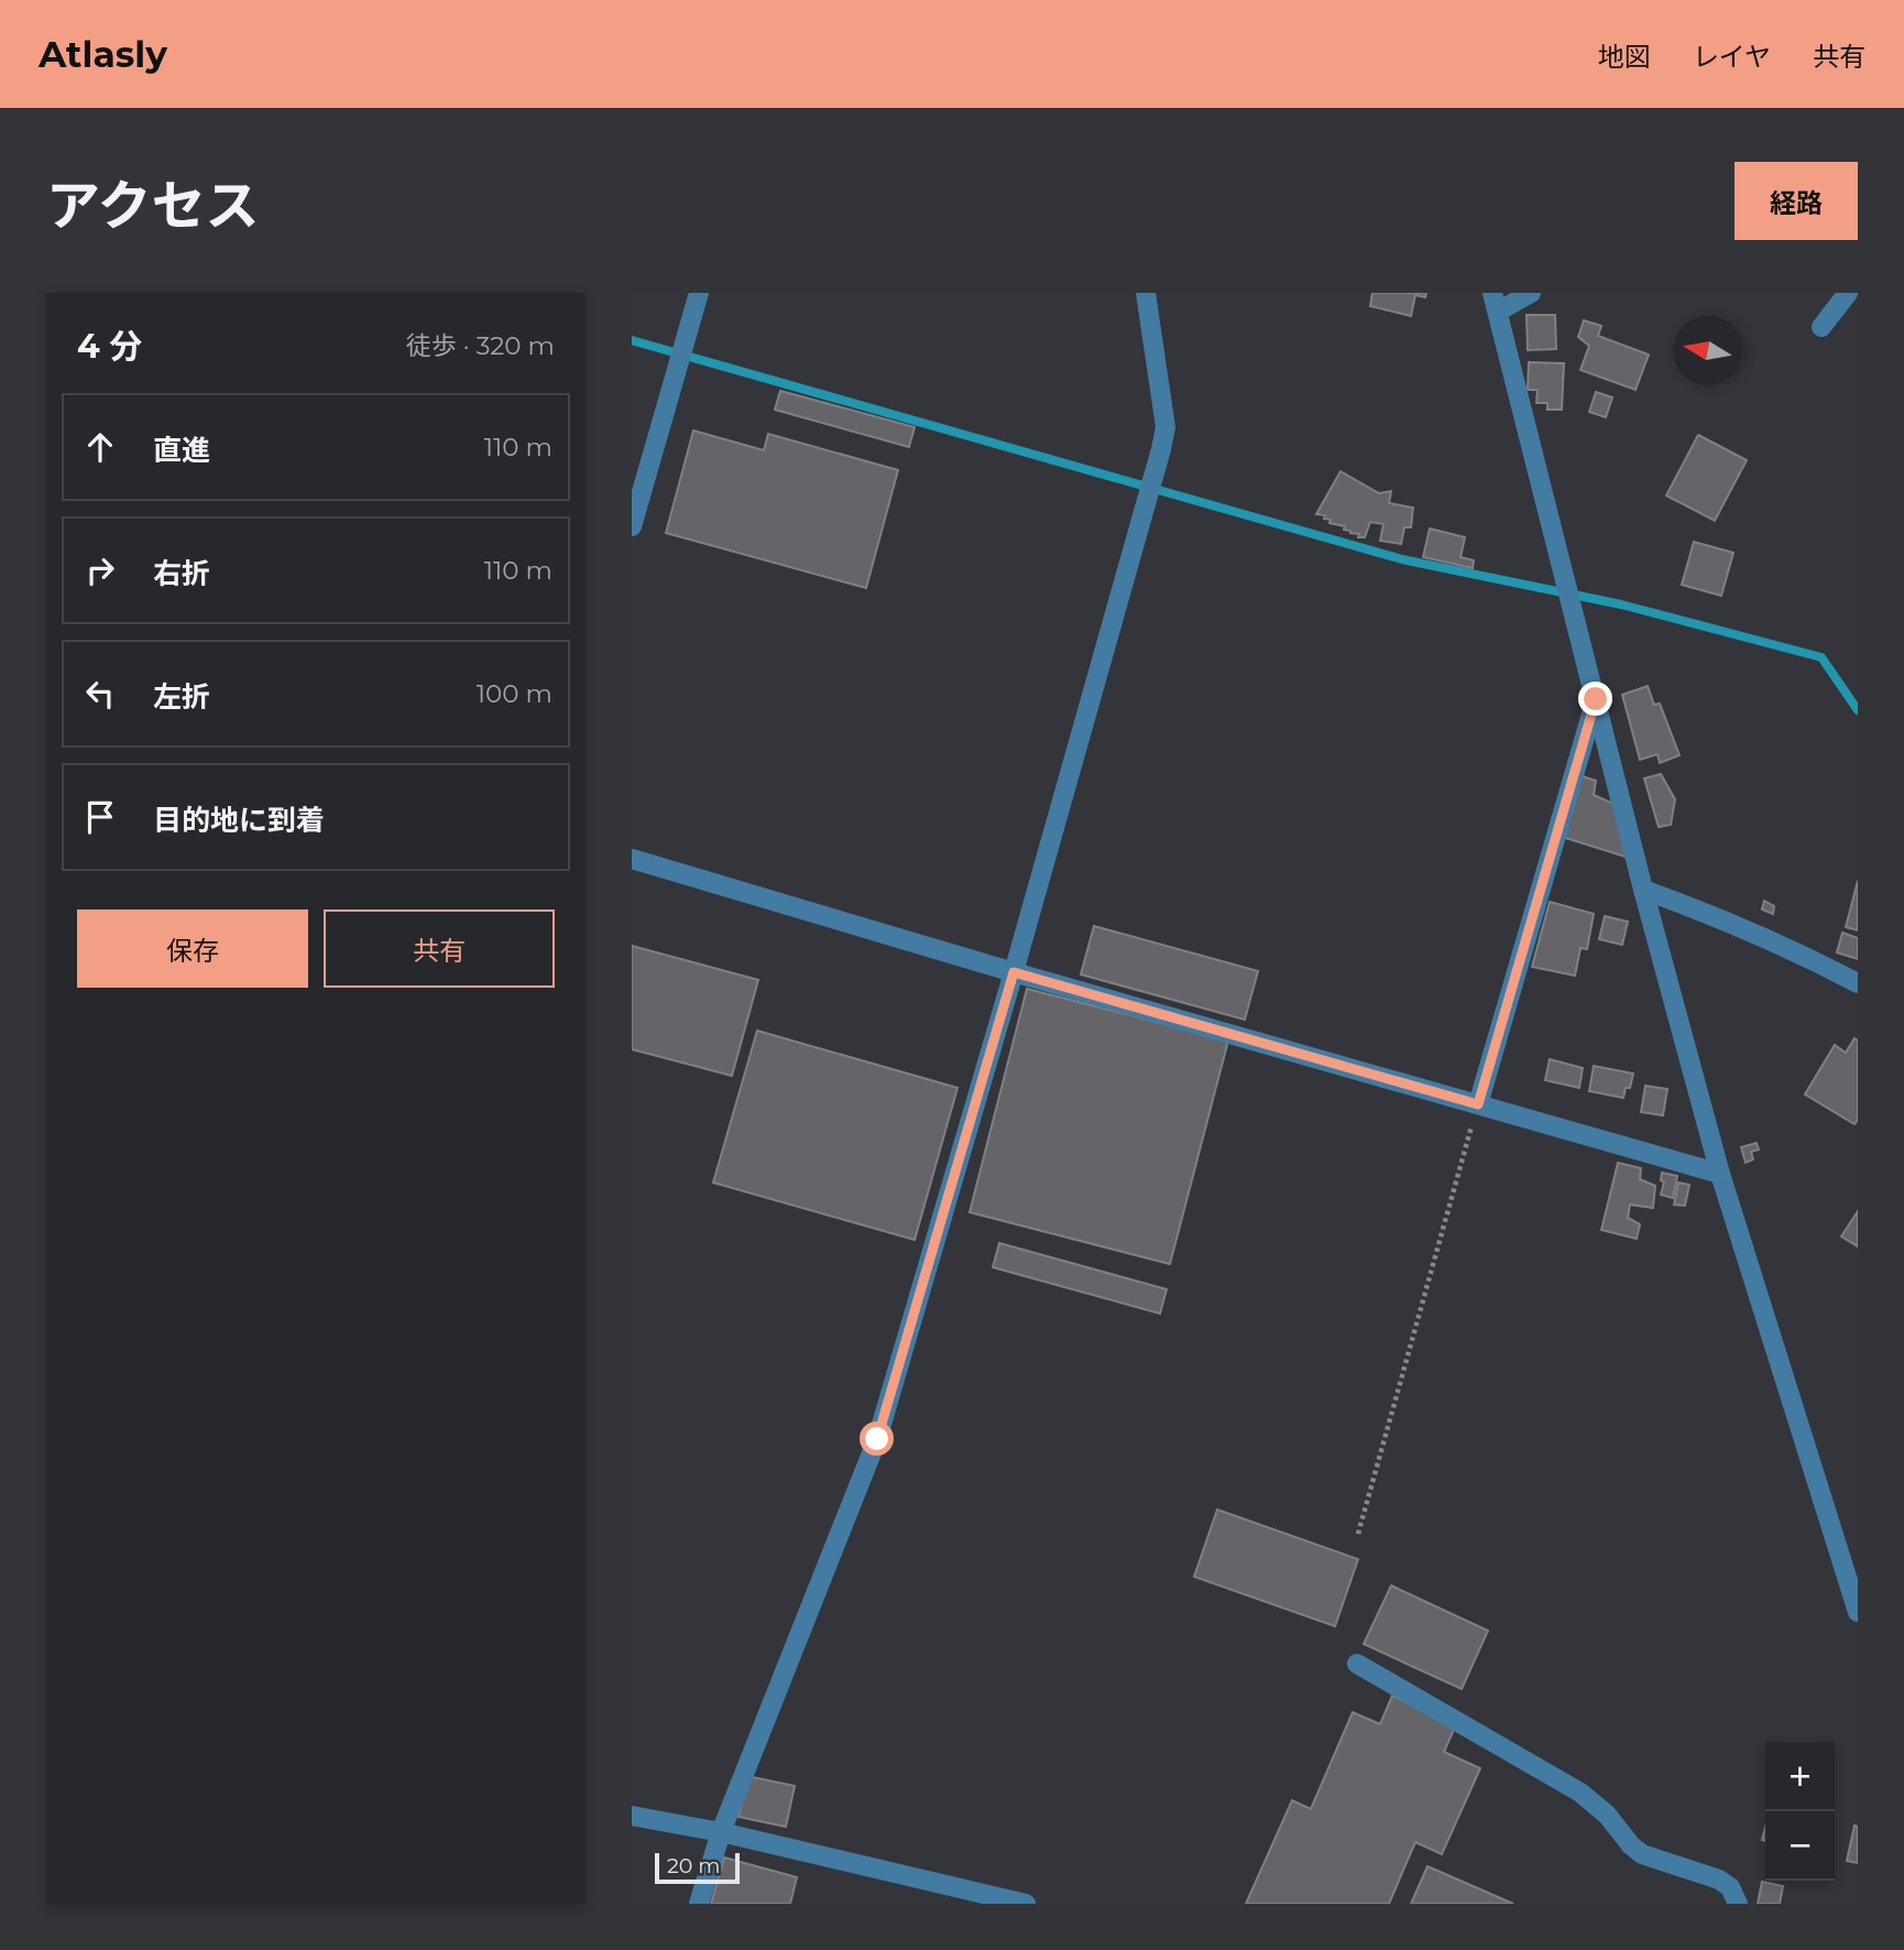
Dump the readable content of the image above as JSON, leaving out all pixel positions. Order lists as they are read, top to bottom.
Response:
{
  "scale_bar": "20 m",
  "north": "left",
  "page": {
    "header": "Atlasly",
    "nav": ["地図", "レイヤ", "共有"],
    "title": "アクセス",
    "buttons": [
      "経路",
      ["保存", "共有"]
    ],
    "heading": ["4 分", "徒歩 · 320 m"],
    "list": [
      ["直進", "110 m"],
      ["右折", "110 m"],
      ["左折", "100 m"],
      "目的地に到着"
    ],
    "map_buttons": ["+", "−"],
    "scale": "20 m"
  }
}
